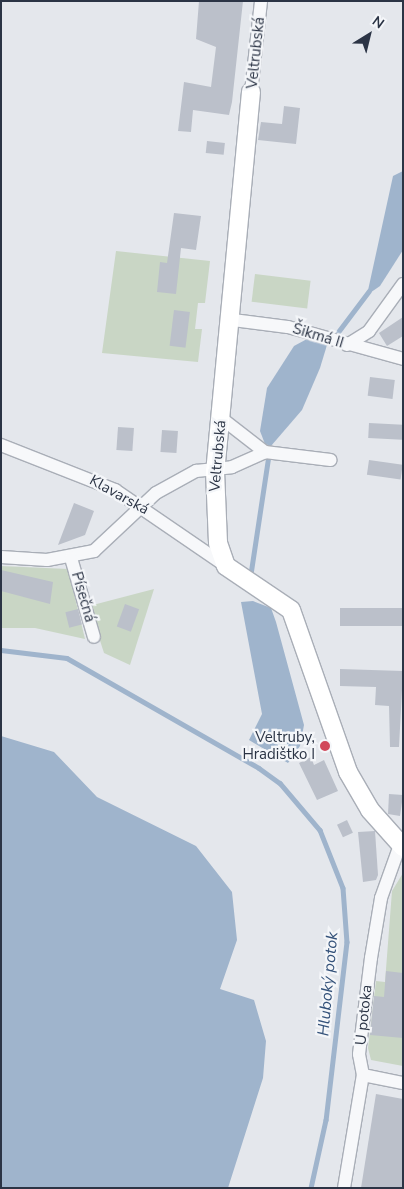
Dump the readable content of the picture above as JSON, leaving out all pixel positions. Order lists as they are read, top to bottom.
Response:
{
  "streets": {
    "street": [
      "Veltrubská",
      "Šikmá II",
      "Klavarská",
      "Písečná",
      "U potoka"
    ]
  },
  "crossings": [
    ["Veltrubská", "Šikmá II"],
    ["Veltrubská", "Klavarská"],
    ["Veltrubská", "Písečná"],
    ["Klavarská", "Písečná"]
  ],
  "water": ["Hluboký potok"],
  "places": ["Veltruby, Hradištko I"],
  "north": "top right"
}
